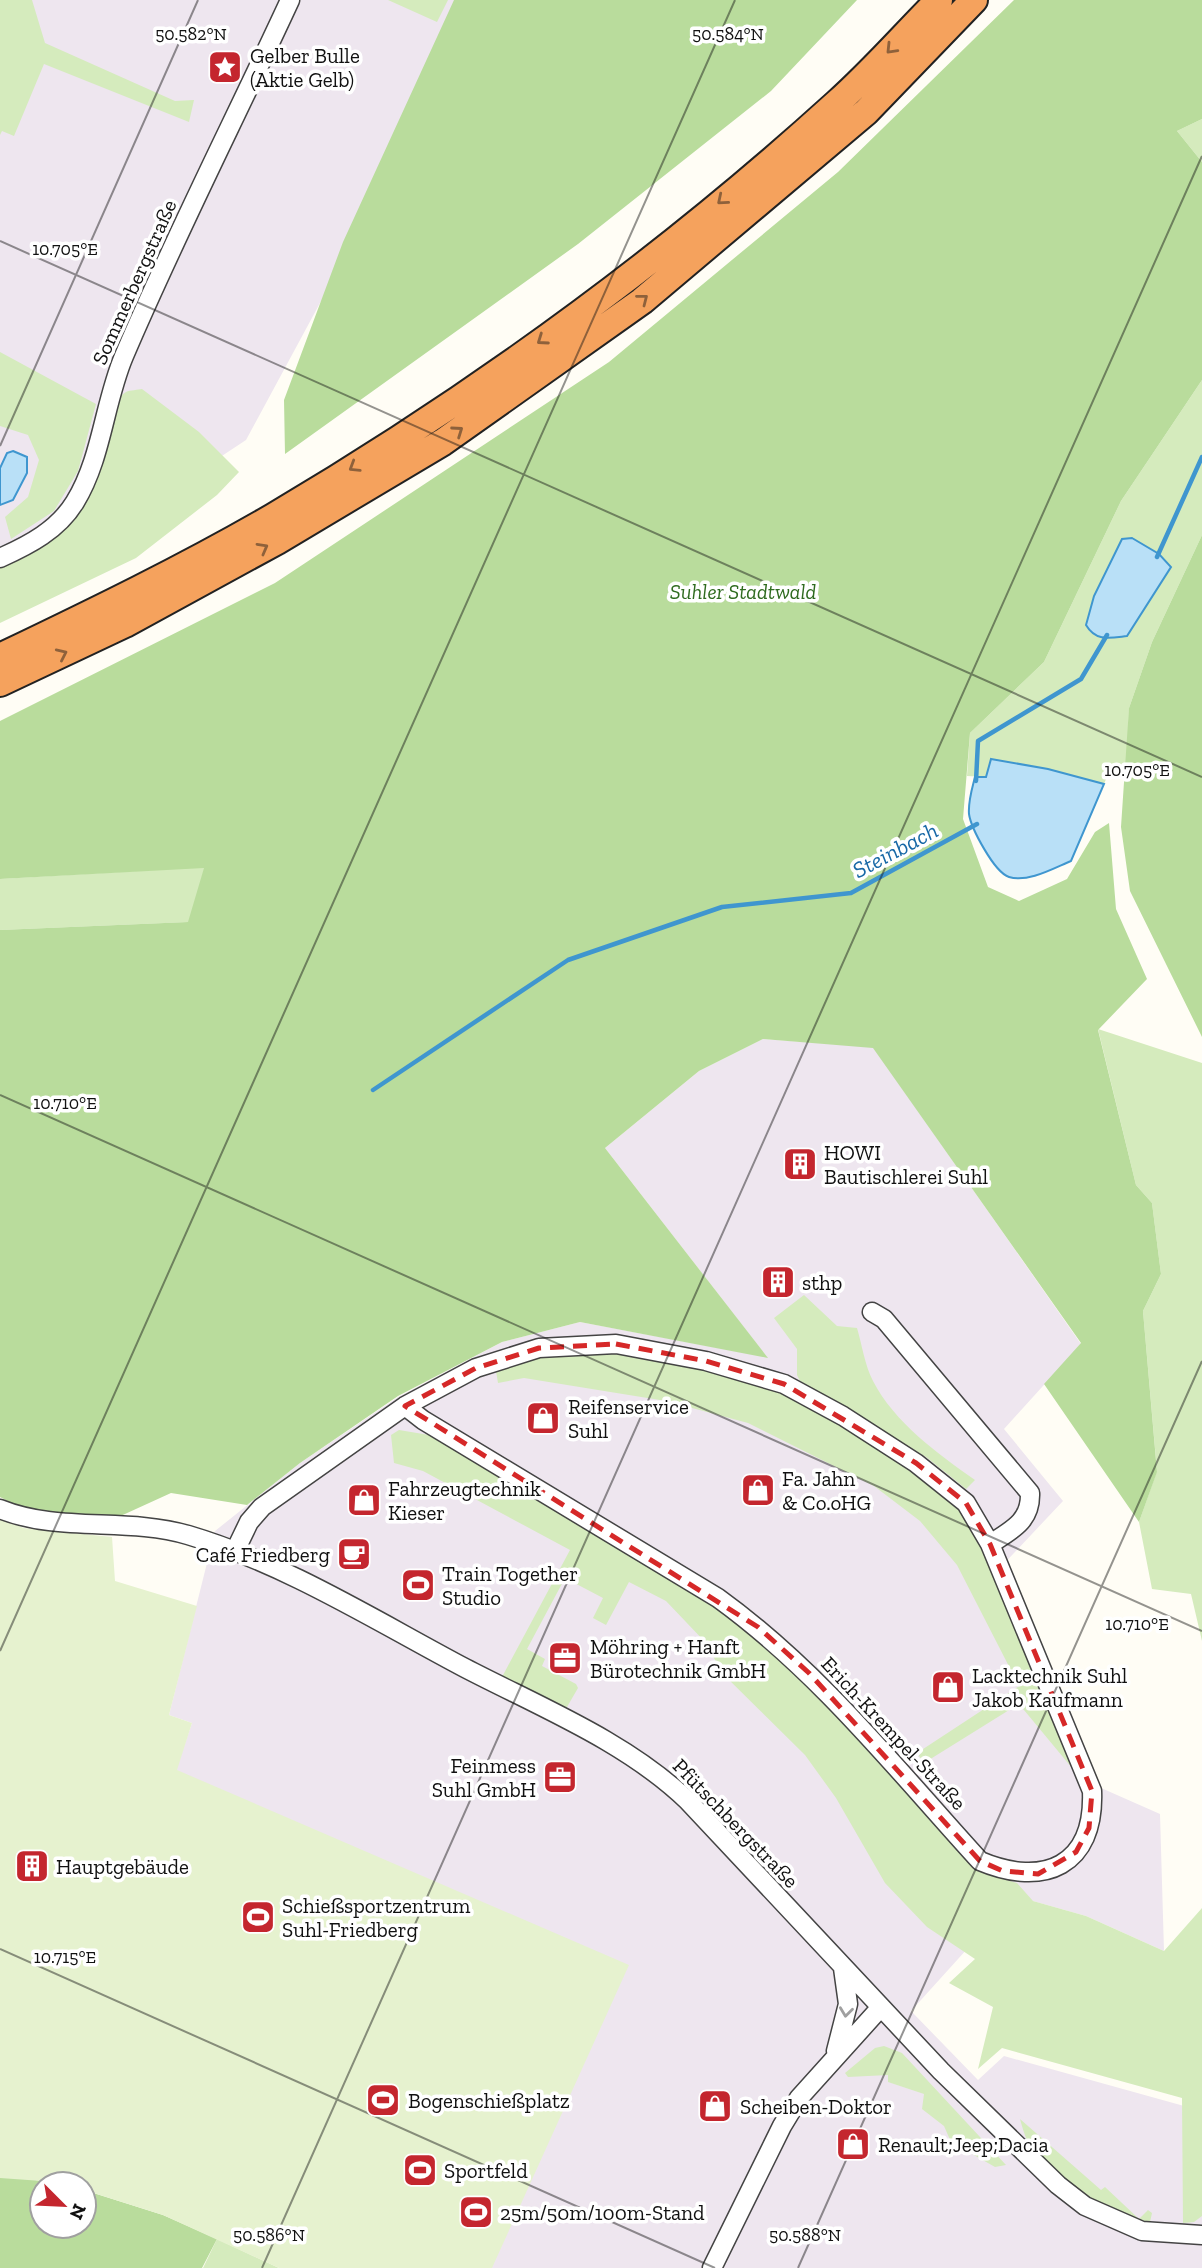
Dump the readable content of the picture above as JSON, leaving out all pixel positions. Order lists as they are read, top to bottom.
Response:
{
  "streets": {
    "street": ["Sommerbergstraße", "Erich-Krempel-Straße", "Pfütschbergstraße"]
  },
  "crossings": [
    ["Erich-Krempel-Straße", "Pfütschbergstraße"]
  ],
  "water": ["Steinbach"],
  "parks": ["Suhler Stadtwald"],
  "places": {
    "place": ["Gelber Bulle (Aktie Gelb)"],
    "building": ["HOWI Bautischlerei Suhl", "sthp", "Hauptgebäude"],
    "shop": [
      "Reifenservice Suhl",
      "Fa. Jahn & Co.oHG",
      "Fahrzeugtechnik Kieser",
      "Lacktechnik Suhl Jakob Kaufmann",
      "Scheiben-Doktor",
      "Renault;Jeep;Dacia"
    ],
    "cafe": ["Café Friedberg"],
    "sports": [
      "Train Together Studio",
      "Schießsportzentrum Suhl-Friedberg",
      "Bogenschießplatz",
      "Sportfeld",
      "25m/50m/100m-Stand"
    ],
    "office": ["Möhring + Hanft Bürotechnik GmbH", "Feinmess Suhl GmbH"]
  },
  "north": "bottom right",
  "coordinates": [
    "50.582°N",
    "50.584°N",
    "10.705°E",
    "10.710°E",
    "10.715°E",
    "50.586°N",
    "50.588°N"
  ]
}
